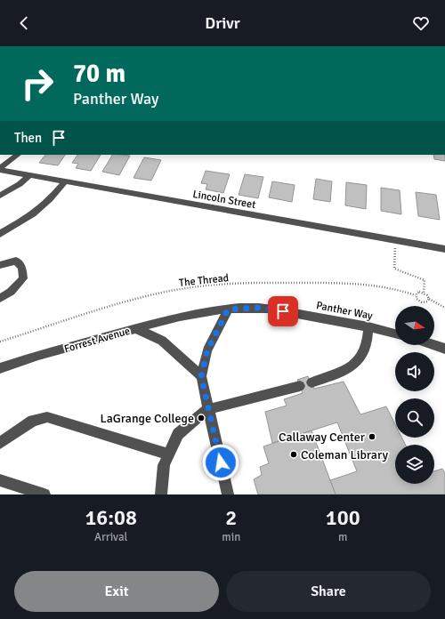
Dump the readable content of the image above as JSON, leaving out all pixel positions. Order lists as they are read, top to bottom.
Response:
{
  "streets": {
    "street": ["Lincoln Street", "Panther Way", "Forrest Avenue"],
    "path": ["The Thread"]
  },
  "crossings": [
    ["Lincoln Street", "The Thread"],
    ["Panther Way", "Forrest Avenue"]
  ],
  "places": ["LaGrange College", "Callaway Center", "Coleman Library"],
  "north": "right",
  "page": {
    "header": "Drivr",
    "turn": ["70 m", "Panther Way"],
    "then": "Then",
    "eta": [
      "16:08",
      "Arrival",
      "2",
      "min",
      "100",
      "m"
    ],
    "buttons": ["Exit", "Share"]
  }
}
